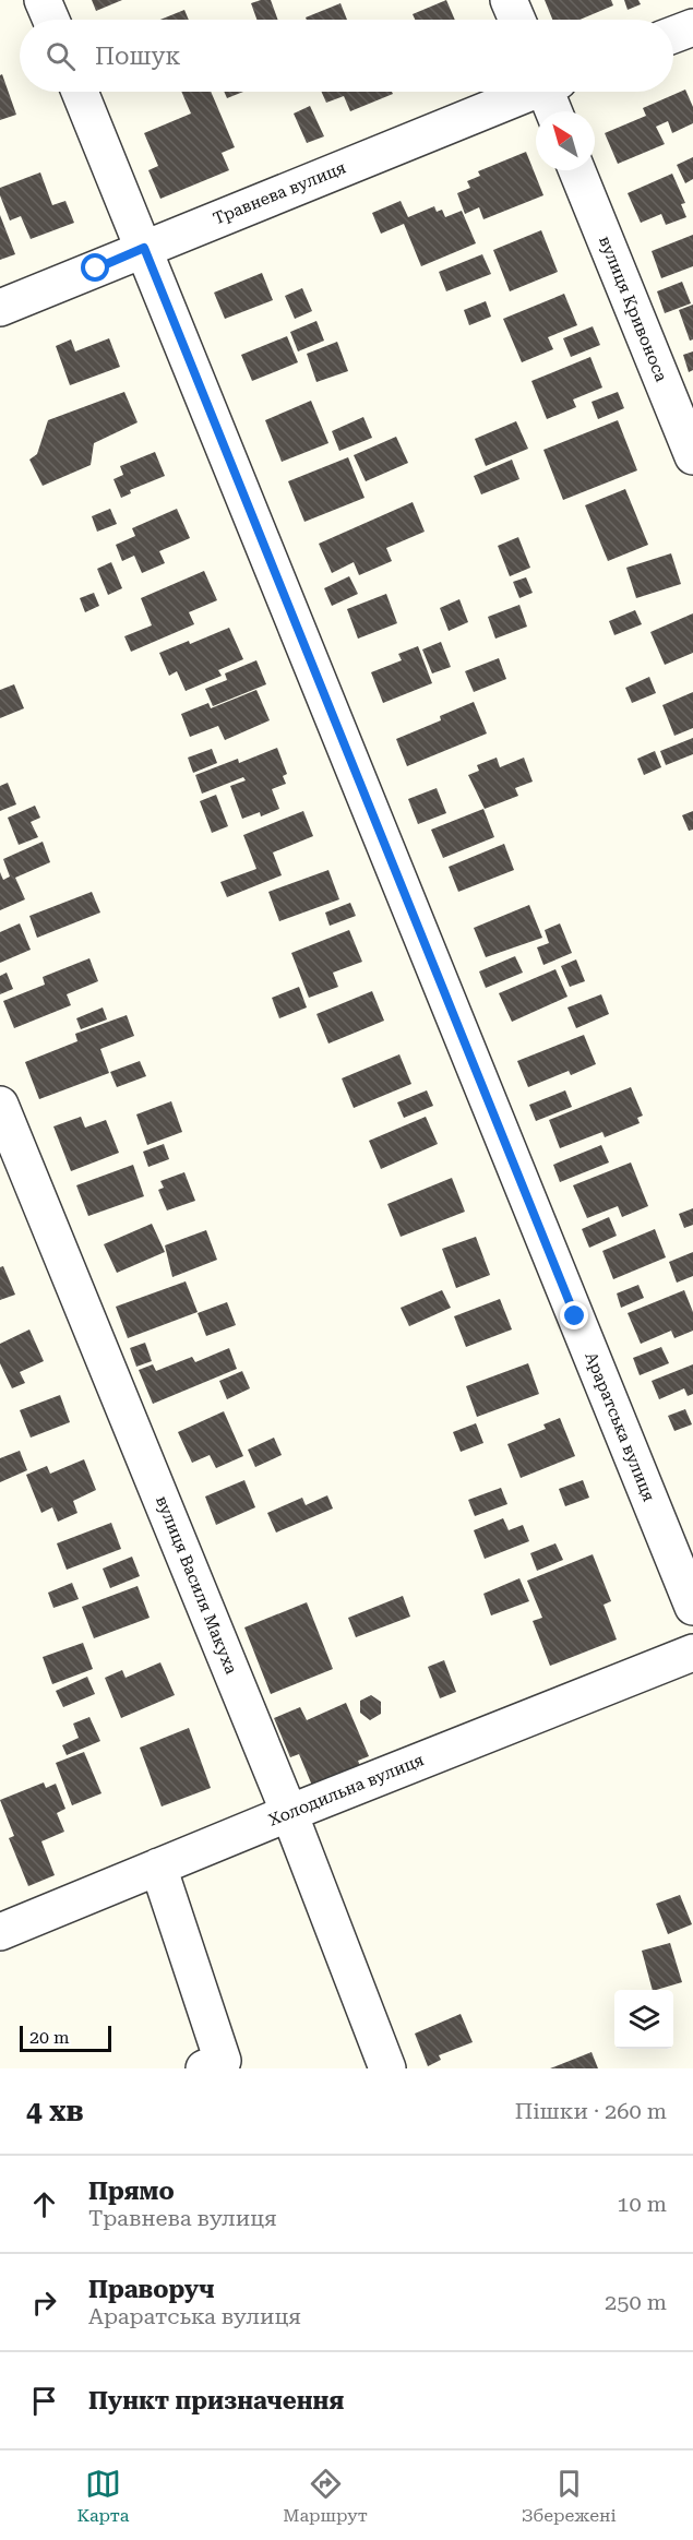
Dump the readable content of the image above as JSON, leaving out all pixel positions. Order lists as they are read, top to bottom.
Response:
{
  "streets": {
    "street": [
      "Травнева вулиця",
      "вулиця Кривоноса",
      "Араратська вулиця",
      "вулиця Василя Макуха",
      "Холодильна вулиця"
    ]
  },
  "crossings": [
    ["Травнева вулиця", "Араратська вулиця"],
    ["вулиця Василя Макуха", "Холодильна вулиця"]
  ],
  "scale_bar": "20 m",
  "north": "top left",
  "page": {
    "search": "Пошук",
    "scale": "20 m",
    "heading": ["4 хв", "Пішки · 260 m"],
    "list": [
      ["Прямо", "Травнева вулиця", "10 m"],
      ["Праворуч", "Араратська вулиця", "250 m"],
      "Пункт призначення"
    ],
    "nav": ["Карта", "Маршрут", "Збережені"]
  }
}
